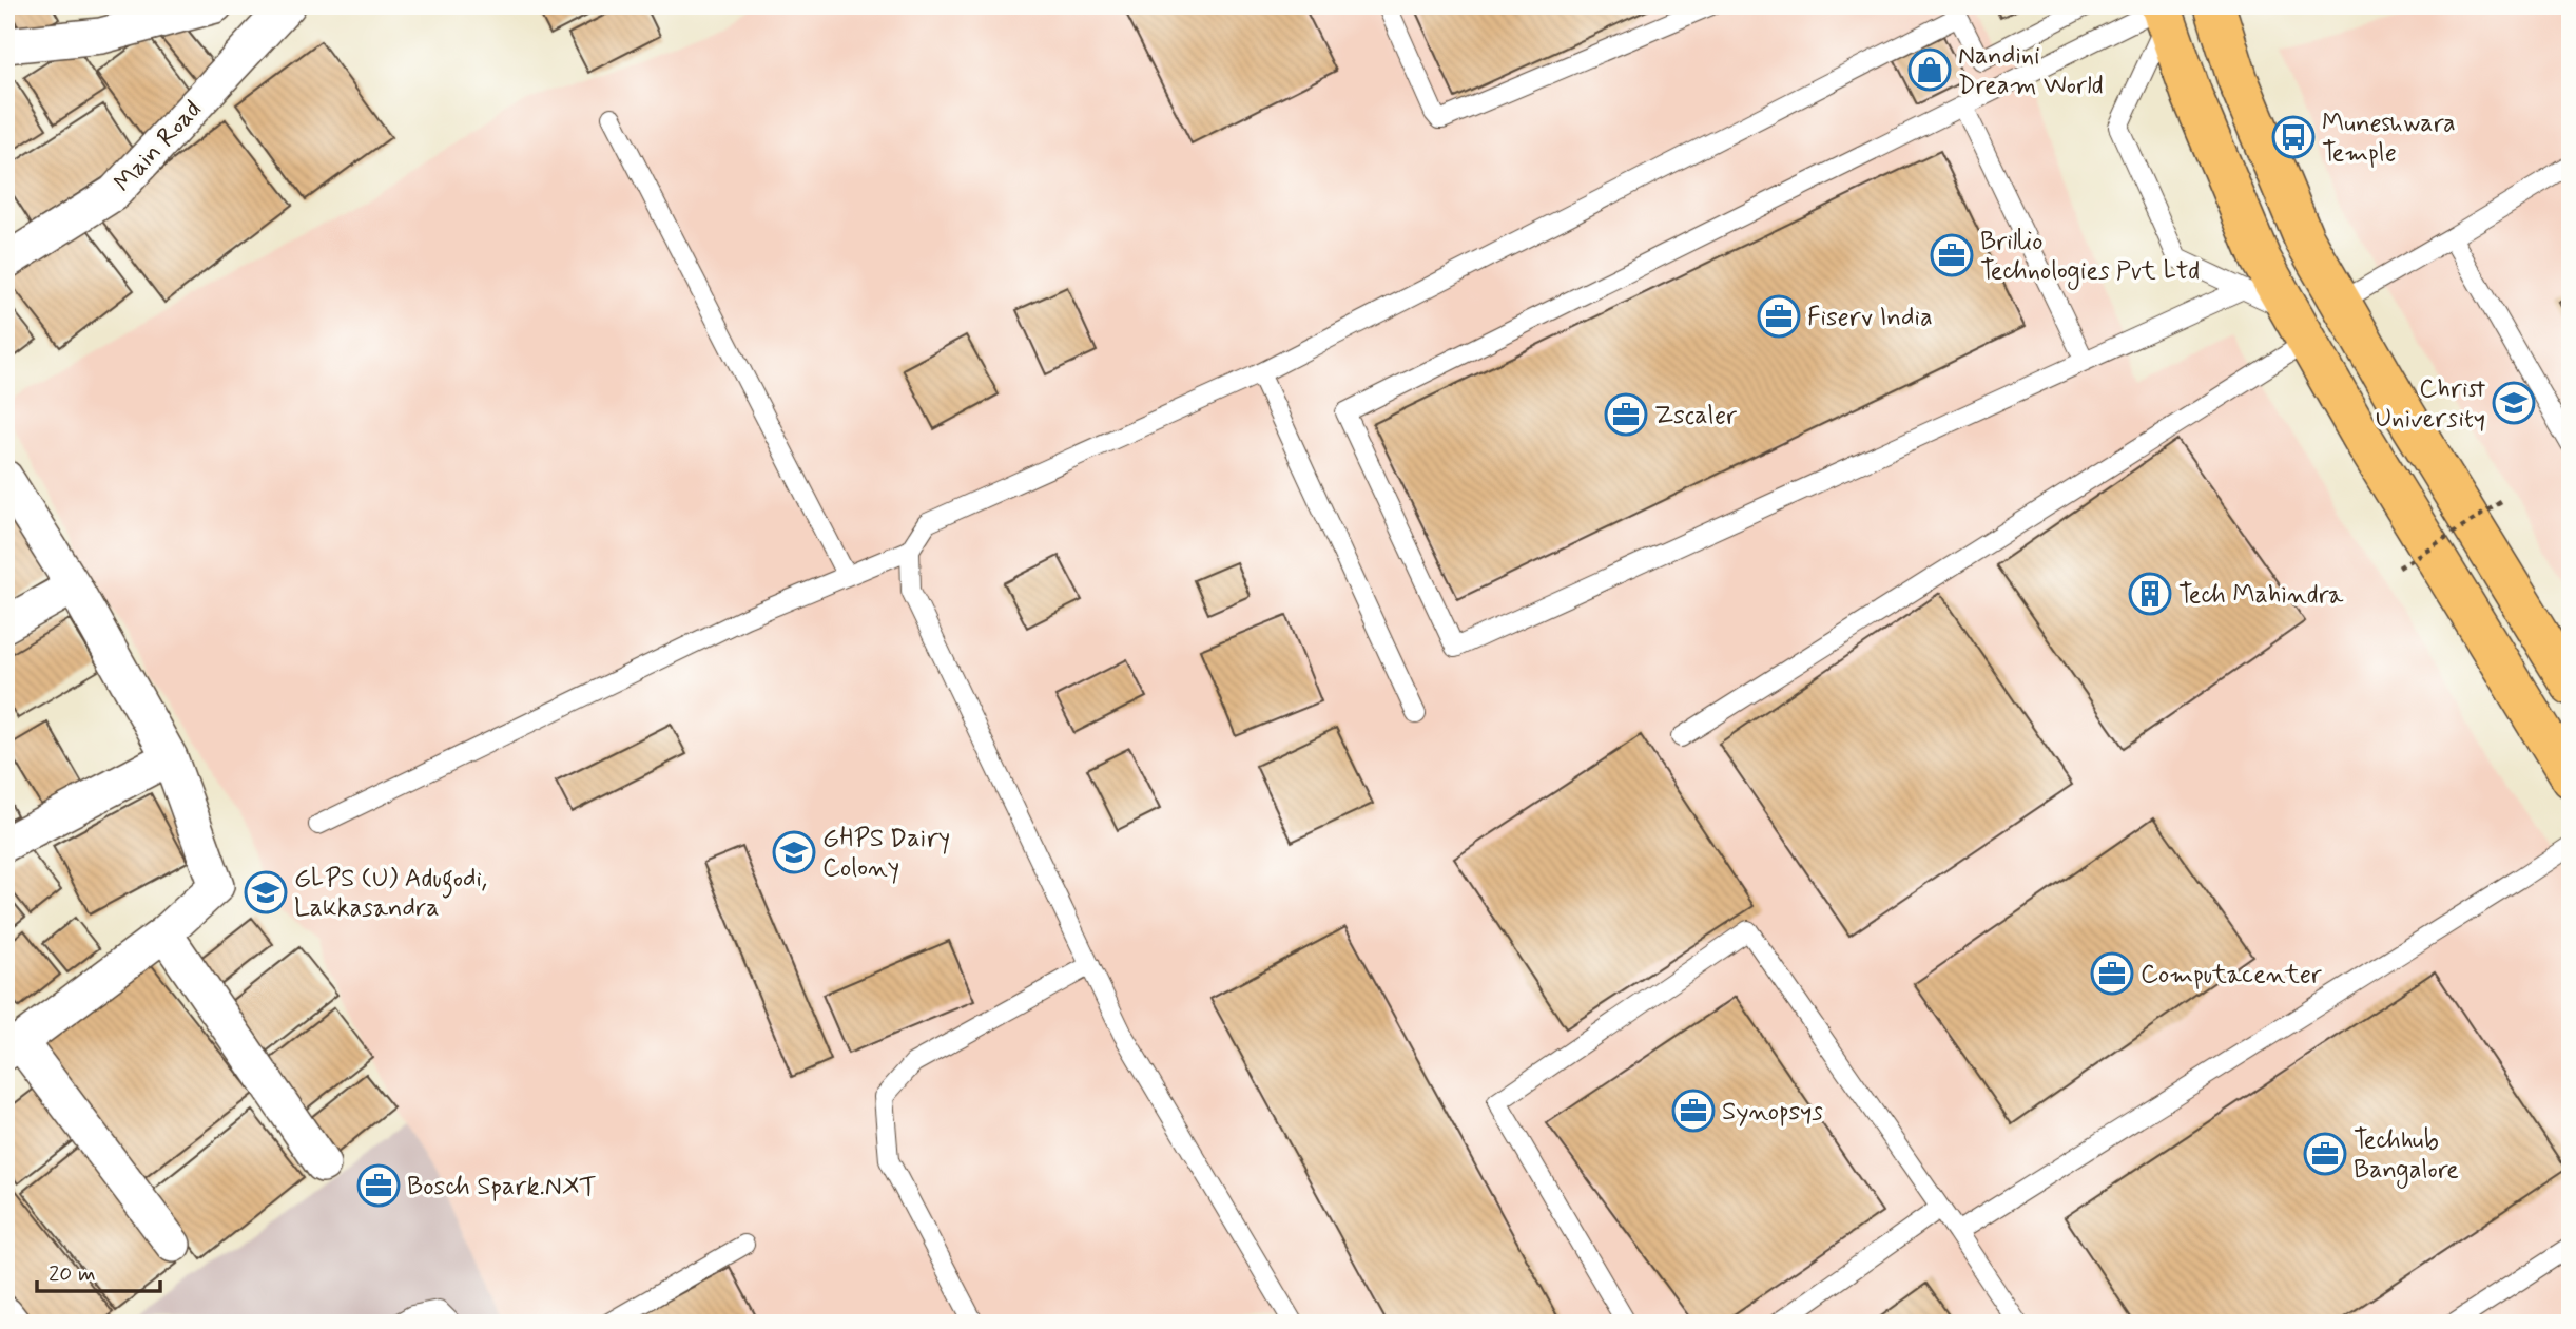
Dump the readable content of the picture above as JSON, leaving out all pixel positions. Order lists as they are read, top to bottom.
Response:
{
  "streets": {
    "street": ["Main Road"]
  },
  "places": {
    "shop": ["Nandini Dream World"],
    "bus stop": ["Muneshwara Temple"],
    "office": [
      "Brillio Technologies Pvt Ltd",
      "Fiserv India",
      "Zscaler",
      "Computacenter",
      "Synopsys",
      "Techhub Bangalore",
      "Bosch Spark.NXT"
    ],
    "school or university": ["Christ University", "GHPS Dairy Colony", "GLPS (U) Adugodi, Lakkasandra"],
    "building": ["Tech Mahindra"]
  },
  "scale_bar": "20 m"
}
